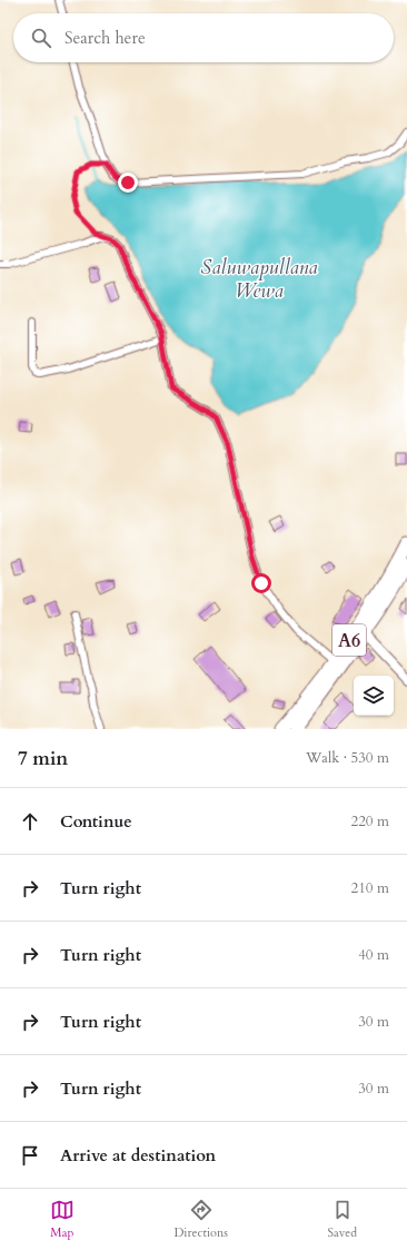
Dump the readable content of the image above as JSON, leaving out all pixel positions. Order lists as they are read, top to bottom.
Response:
{
  "streets": {
    "highway": ["A6"]
  },
  "water": ["Saluwapullana Wewa"],
  "page": {
    "search": "Search here",
    "heading": ["7 min", "Walk · 530 m"],
    "list": [
      ["Continue", "220 m"],
      ["Turn right", "210 m"],
      ["Turn right", "40 m"],
      ["Turn right", "30 m"],
      ["Turn right", "30 m"],
      "Arrive at destination"
    ],
    "nav": ["Map", "Directions", "Saved"]
  }
}
